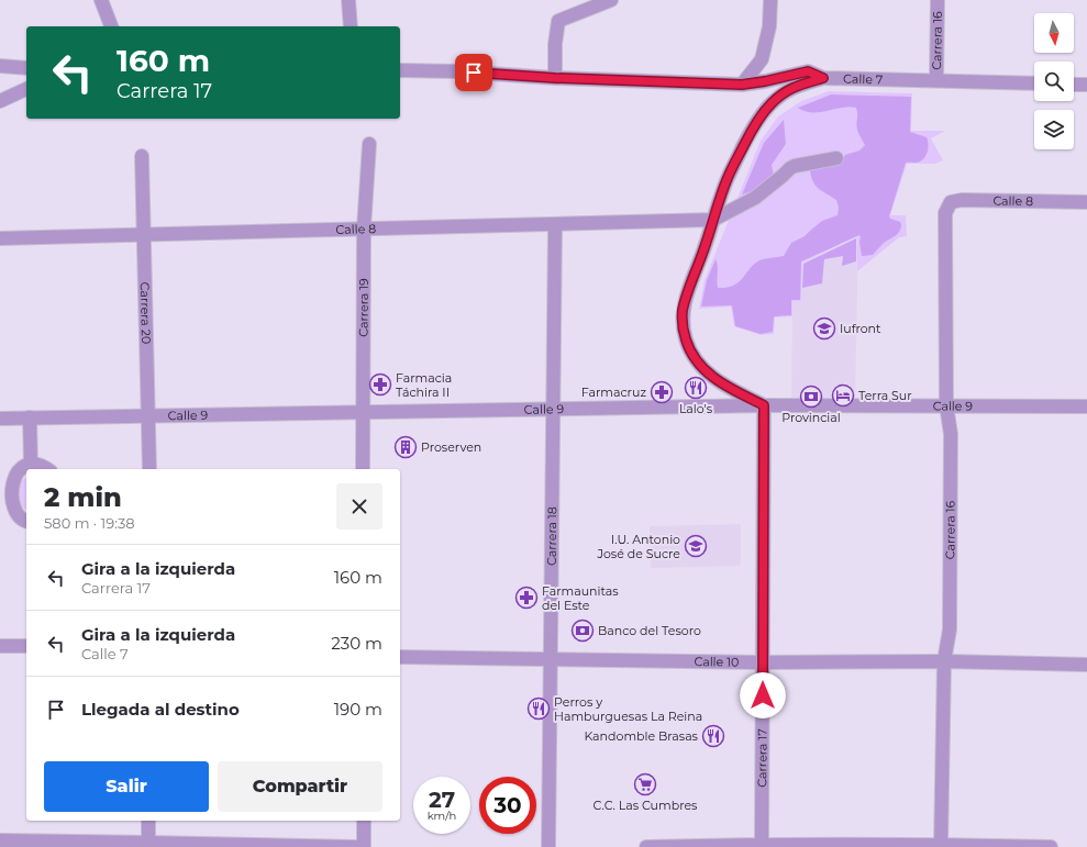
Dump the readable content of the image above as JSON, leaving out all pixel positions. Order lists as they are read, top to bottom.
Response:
{
  "streets": {
    "street": [
      "Carrera 16",
      "Calle 7",
      "Calle 8",
      "Carrera 19",
      "Carrera 20",
      "Calle 9",
      "Carrera 18",
      "Calle 10",
      "Carrera 17"
    ]
  },
  "crossings": [
    ["Carrera 16", "Calle 7"],
    ["Carrera 16", "Calle 8"],
    ["Carrera 16", "Calle 9"],
    ["Carrera 16", "Calle 10"],
    ["Calle 8", "Carrera 19"],
    ["Calle 8", "Carrera 20"],
    ["Calle 8", "Carrera 18"],
    ["Carrera 19", "Calle 9"],
    ["Carrera 20", "Calle 9"],
    ["Calle 9", "Carrera 18"],
    ["Calle 9", "Carrera 17"],
    ["Carrera 18", "Calle 10"],
    ["Calle 10", "Carrera 17"]
  ],
  "places": {
    "school or university": ["Iufront", "I.U. Antonio José de Sucre"],
    "pharmacy": ["Farmacia Táchira II", "Farmacruz", "Farmaunitas del Este"],
    "restaurant": ["Lalo's", "Perros y Hamburguesas La Reina", "Kandomble Brasas"],
    "hotel": ["Terra Sur"],
    "bank": ["Provincial", "Banco del Tesoro"],
    "building": ["Proserven"],
    "supermarket": ["C.C. Las Cumbres"]
  },
  "north": "bottom",
  "page": {
    "turn": ["160 m", "Carrera 17"],
    "heading": ["2 min", "580 m · 19:38"],
    "list": [
      {
        "name": "Gira a la izquierda",
        "note": "Carrera 17",
        "value": "160 m"
      },
      {
        "name": "Gira a la izquierda",
        "note": "Calle 7",
        "value": "230 m"
      },
      {
        "name": "Llegada al destino",
        "value": "190 m"
      }
    ],
    "buttons": ["Salir", "Compartir"],
    "speed": "27 km/h",
    "limit": "30"
  }
}
